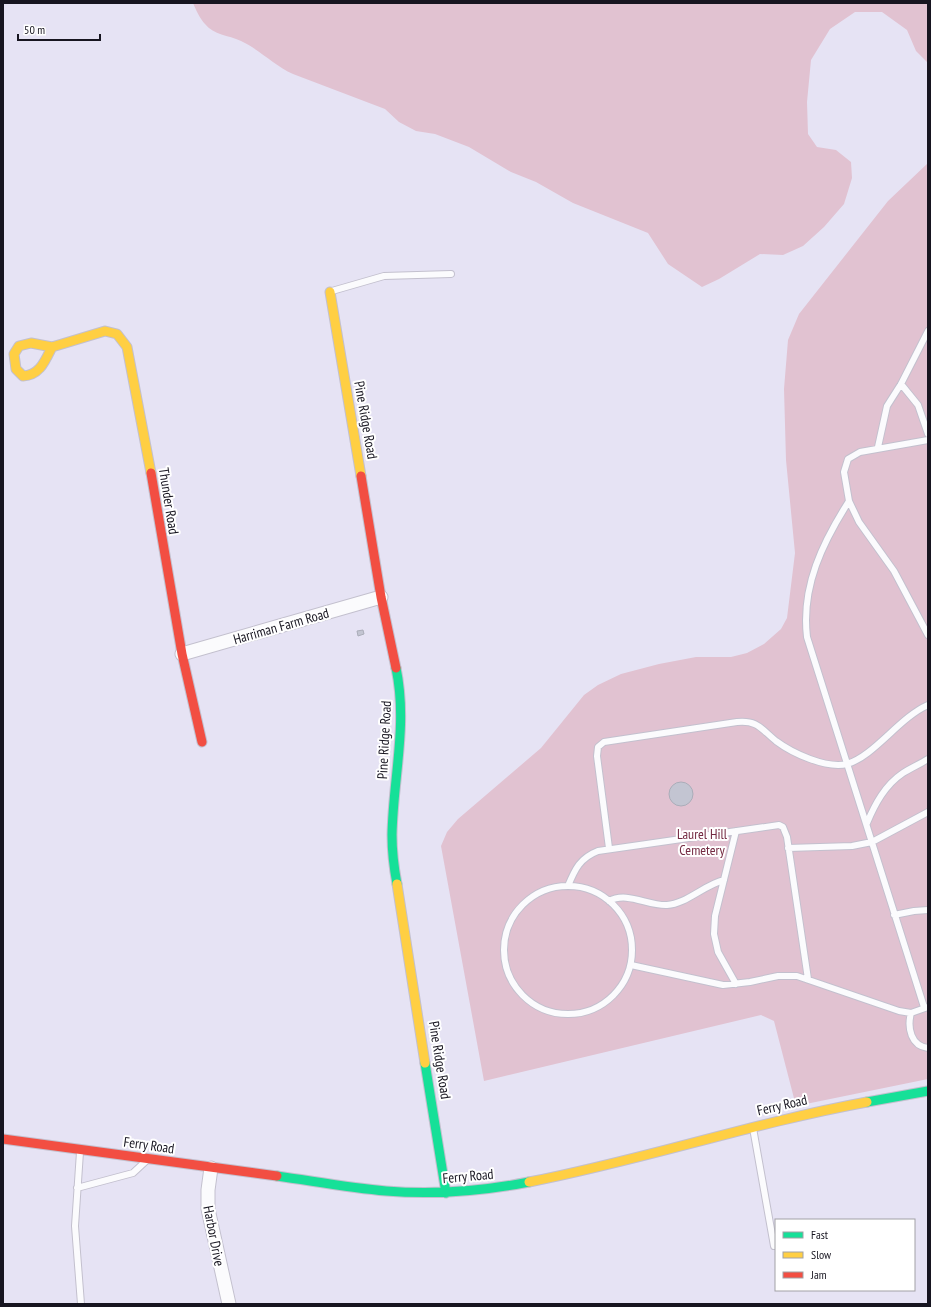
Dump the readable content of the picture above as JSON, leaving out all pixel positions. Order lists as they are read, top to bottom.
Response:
{
  "streets": {
    "street": [
      "Pine Ridge Road",
      "Thunder Road",
      "Harriman Farm Road",
      "Ferry Road",
      "Harbor Drive"
    ]
  },
  "crossings": [
    ["Pine Ridge Road", "Harriman Farm Road"],
    ["Pine Ridge Road", "Ferry Road"],
    ["Thunder Road", "Harriman Farm Road"],
    ["Ferry Road", "Harbor Drive"]
  ],
  "parks": ["Laurel Hill Cemetery"],
  "legend": ["Fast", "Slow", "Jam"],
  "scale_bar": "50 m"
}
